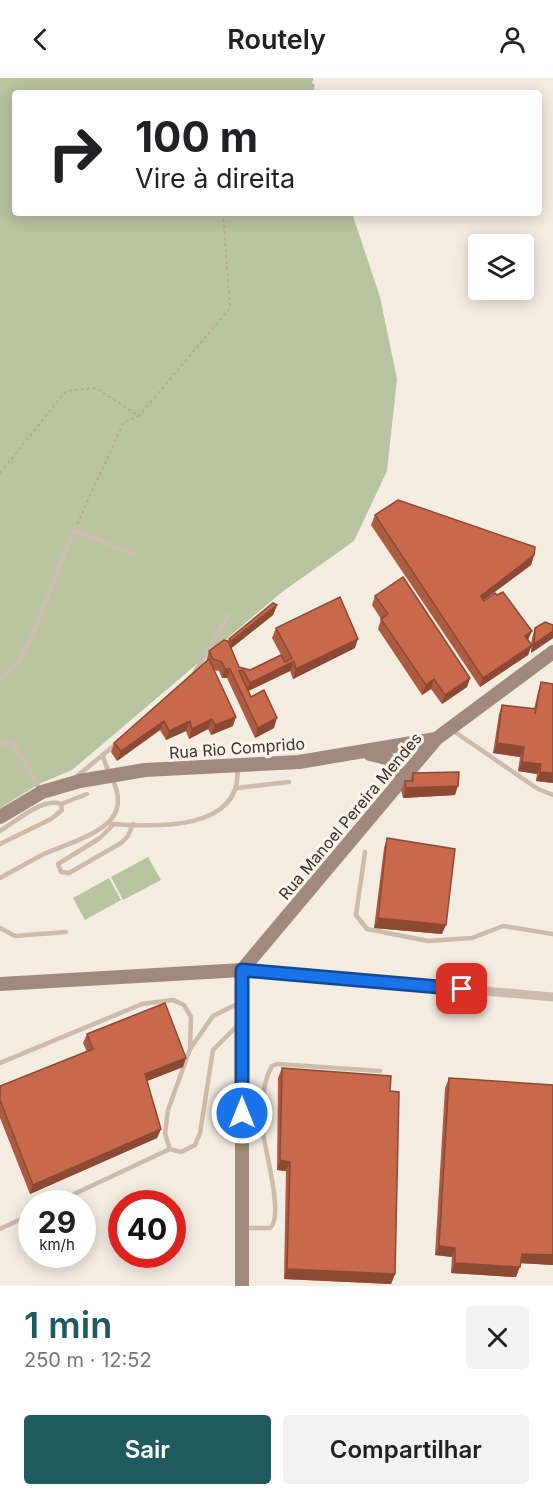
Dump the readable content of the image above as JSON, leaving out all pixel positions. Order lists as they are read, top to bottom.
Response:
{
  "streets": {
    "street": ["Rua Rio Comprido", "Rua Manoel Pereira Mendes"]
  },
  "crossings": [
    ["Rua Rio Comprido", "Rua Manoel Pereira Mendes"]
  ],
  "page": {
    "header": "Routely",
    "turn": ["100 m", "Vire à direita"],
    "speed": "29 km/h",
    "limit": "40",
    "heading": ["1 min", "250 m · 12:52"],
    "buttons": ["Sair", "Compartilhar"]
  }
}
